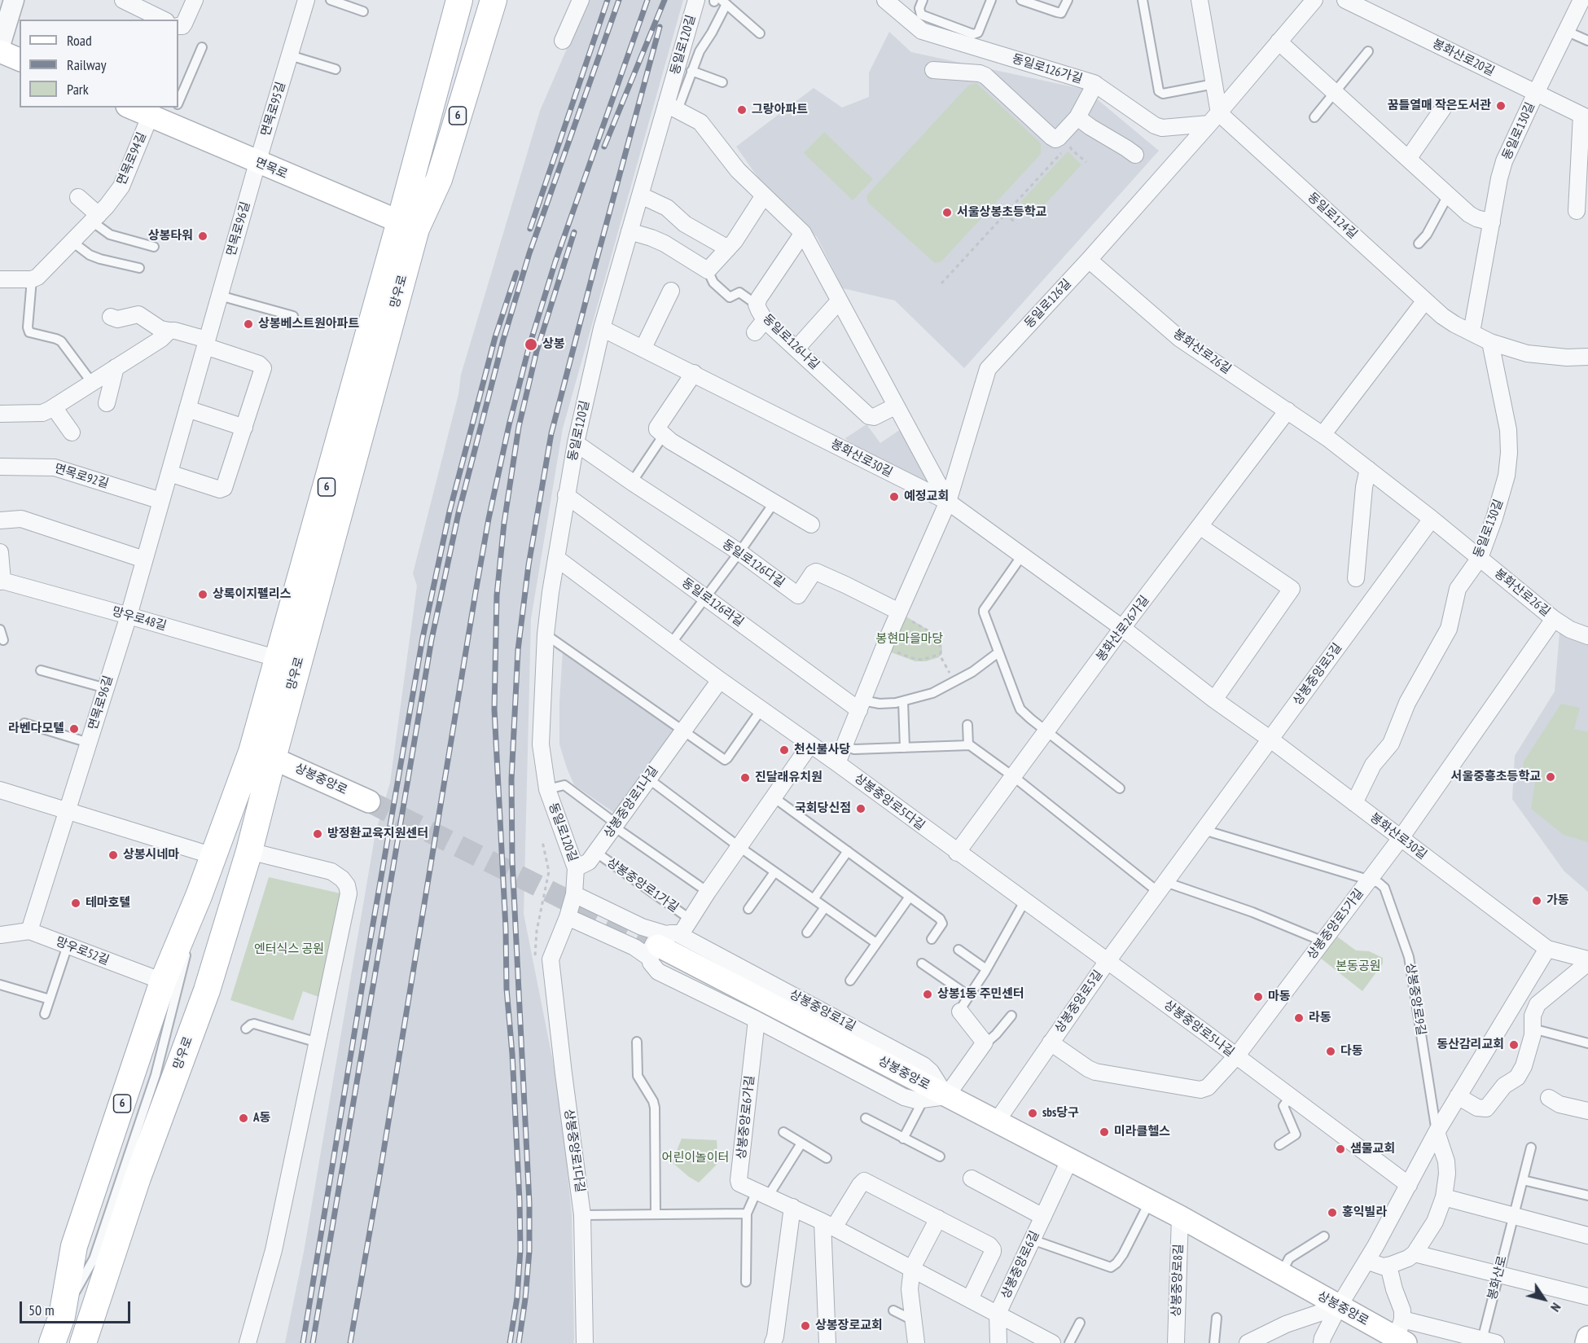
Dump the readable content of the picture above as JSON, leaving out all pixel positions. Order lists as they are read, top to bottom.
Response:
{
  "streets": {
    "main road": [
      "6",
      "면목로",
      "망우로",
      "상봉중앙로"
    ],
    "street": [
      "동일로120길",
      "봉화산로20길",
      "동일로126가길",
      "면목로95길",
      "동일로130길",
      "면목로94길",
      "동일로124길",
      "면목로96길",
      "동일로126길",
      "동일로126나길",
      "봉화산로26길",
      "봉화산로30길",
      "면목로92길",
      "동일로126다길",
      "동일로126라길",
      "망우로48길",
      "봉화산로26가길",
      "상봉중앙로5길",
      "상봉중앙로1나길",
      "상봉중앙로5다길",
      "상봉중앙로1가길",
      "상봉중앙로5가길",
      "망우로52길",
      "상봉중앙로5나길",
      "상봉중앙로6가길",
      "상봉중앙로1다길",
      "상봉중앙로6길",
      "봉화산로",
      "상봉중앙로8길"
    ],
    "lane": ["상봉중앙로9길"]
  },
  "crossings": [
    ["동일로120길", "봉화산로30길"],
    ["동일로120길", "동일로126다길"],
    ["동일로120길", "동일로126라길"],
    ["동일로120길", "상봉중앙로1나길"],
    ["동일로120길", "상봉중앙로5다길"],
    ["동일로120길", "상봉중앙로1다길"],
    ["봉화산로20길", "동일로130길"],
    ["동일로126가길", "동일로124길"],
    ["동일로126가길", "동일로126길"],
    ["면목로95길", "면목로"],
    ["면목로95길", "면목로96길"],
    ["동일로130길", "동일로124길"],
    ["동일로130길", "봉화산로26길"],
    ["동일로130길", "봉화산로30길"],
    ["면목로94길", "면목로"],
    ["면목로", "면목로96길"],
    ["면목로", "망우로"],
    ["동일로124길", "동일로126길"],
    ["면목로96길", "면목로92길"],
    ["면목로96길", "망우로48길"],
    ["면목로96길", "망우로52길"],
    ["망우로", "망우로48길"],
    ["망우로", "상봉중앙로"],
    ["망우로", "망우로52길"],
    ["동일로126길", "봉화산로26길"],
    ["동일로126길", "봉화산로30길"],
    ["동일로126길", "동일로126다길"],
    ["동일로126길", "동일로126라길"],
    ["동일로126길", "상봉중앙로5다길"],
    ["봉화산로26길", "봉화산로26가길"],
    ["봉화산로26길", "상봉중앙로5길"],
    ["봉화산로26길", "상봉중앙로5가길"],
    ["봉화산로30길", "봉화산로26가길"],
    ["봉화산로30길", "상봉중앙로5길"],
    ["봉화산로30길", "상봉중앙로5가길"],
    ["봉화산로26가길", "상봉중앙로5다길"],
    ["상봉중앙로5길", "상봉중앙로"],
    ["상봉중앙로5길", "상봉중앙로5다길"],
    ["상봉중앙로5길", "상봉중앙로5가길"],
    ["상봉중앙로5길", "상봉중앙로5나길"],
    ["상봉중앙로", "상봉중앙로1가길"],
    ["상봉중앙로", "상봉중앙로6길"],
    ["상봉중앙로", "봉화산로"],
    ["상봉중앙로", "상봉중앙로8길"],
    ["상봉중앙로1나길", "상봉중앙로5다길"],
    ["상봉중앙로1나길", "상봉중앙로1가길"],
    ["상봉중앙로5다길", "상봉중앙로1가길"],
    ["상봉중앙로5다길", "상봉중앙로5나길"],
    ["상봉중앙로5가길", "상봉중앙로9길"],
    ["상봉중앙로5가길", "상봉중앙로5나길"],
    ["상봉중앙로6가길", "상봉중앙로6길"]
  ],
  "parks": [
    "봉현마을마당",
    "엔터식스 공원",
    "본동공원",
    "어린이놀이터"
  ],
  "places": [
    "꿈틀열매 작은도서관",
    "그랑아파트",
    "서울상봉초등학교",
    "상봉타워",
    "상봉베스트원아파트",
    "상봉",
    "예정교회",
    "상록이지펠리스",
    "라벤다모텔",
    "천신불사당",
    "서울중흥초등학교",
    "진달래유치원",
    "국회당신점",
    "방정환교육지원센터",
    "상봉시네마",
    "가동",
    "테마호텔",
    "상봉1동 주민센터",
    "마동",
    "라동",
    "동산감리교회",
    "다동",
    "sbs당구",
    "A동",
    "미라클헬스",
    "샘물교회",
    "홍익빌라",
    "상봉장로교회"
  ],
  "legend": ["Road", "Railway", "Park"],
  "scale_bar": "50 m",
  "north": "bottom right"
}
